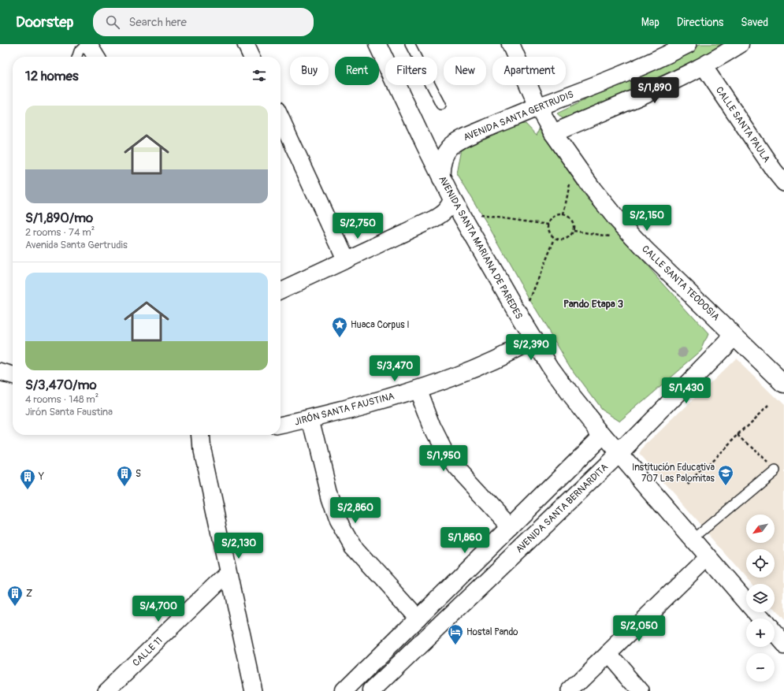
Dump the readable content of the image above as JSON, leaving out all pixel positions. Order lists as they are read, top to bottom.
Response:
{
  "streets": {
    "main road": [
      "AVENIDA SANTA GERTRUDIS",
      "AVENIDA SANTA MARIANA DE PAREDES",
      "CALLE SANTA TEODOSIA",
      "AVENIDA SANTA BERNARDITA"
    ],
    "street": ["CALLE SANTA PAULA", "JIRÓN SANTA FAUSTINA", "CALLE 11"]
  },
  "crossings": [
    ["AVENIDA SANTA GERTRUDIS", "AVENIDA SANTA MARIANA DE PAREDES"],
    ["AVENIDA SANTA GERTRUDIS", "CALLE SANTA TEODOSIA"],
    ["AVENIDA SANTA MARIANA DE PAREDES", "JIRÓN SANTA FAUSTINA"],
    ["AVENIDA SANTA MARIANA DE PAREDES", "AVENIDA SANTA BERNARDITA"],
    ["CALLE SANTA TEODOSIA", "AVENIDA SANTA BERNARDITA"]
  ],
  "districts": ["Pando Etapa 3"],
  "places": {
    "place": ["Huaca Corpus I"],
    "school or university": ["Institución Educativa 707 Las Palomitas"],
    "building": ["S", "Y", "Z"],
    "hotel": ["Hostal Pando"]
  },
  "north": "bottom left",
  "page": {
    "header": "Doorstep",
    "search": "Search here",
    "nav": ["Map", "Directions", "Saved"],
    "chip": [
      "Buy",
      "Rent",
      "Filters",
      "New",
      "Apartment"
    ],
    "heading": "12 homes",
    "price": [
      "S/1,890",
      "S/2,150",
      "S/2,750",
      "S/2,390",
      "S/3,470",
      "S/1,430",
      "S/1,950",
      "S/2,860",
      "S/1,860",
      "S/2,130",
      "S/4,700",
      "S/2,050"
    ],
    "list": [
      {
        "name": "S/1,890/mo",
        "note": "2 rooms · 74 m² · Avenida Santa Gertrudis"
      },
      {
        "name": "S/3,470/mo",
        "note": "4 rooms · 148 m² · Jirón Santa Faustina"
      }
    ],
    "map_buttons": ["+", "−"]
  }
}
